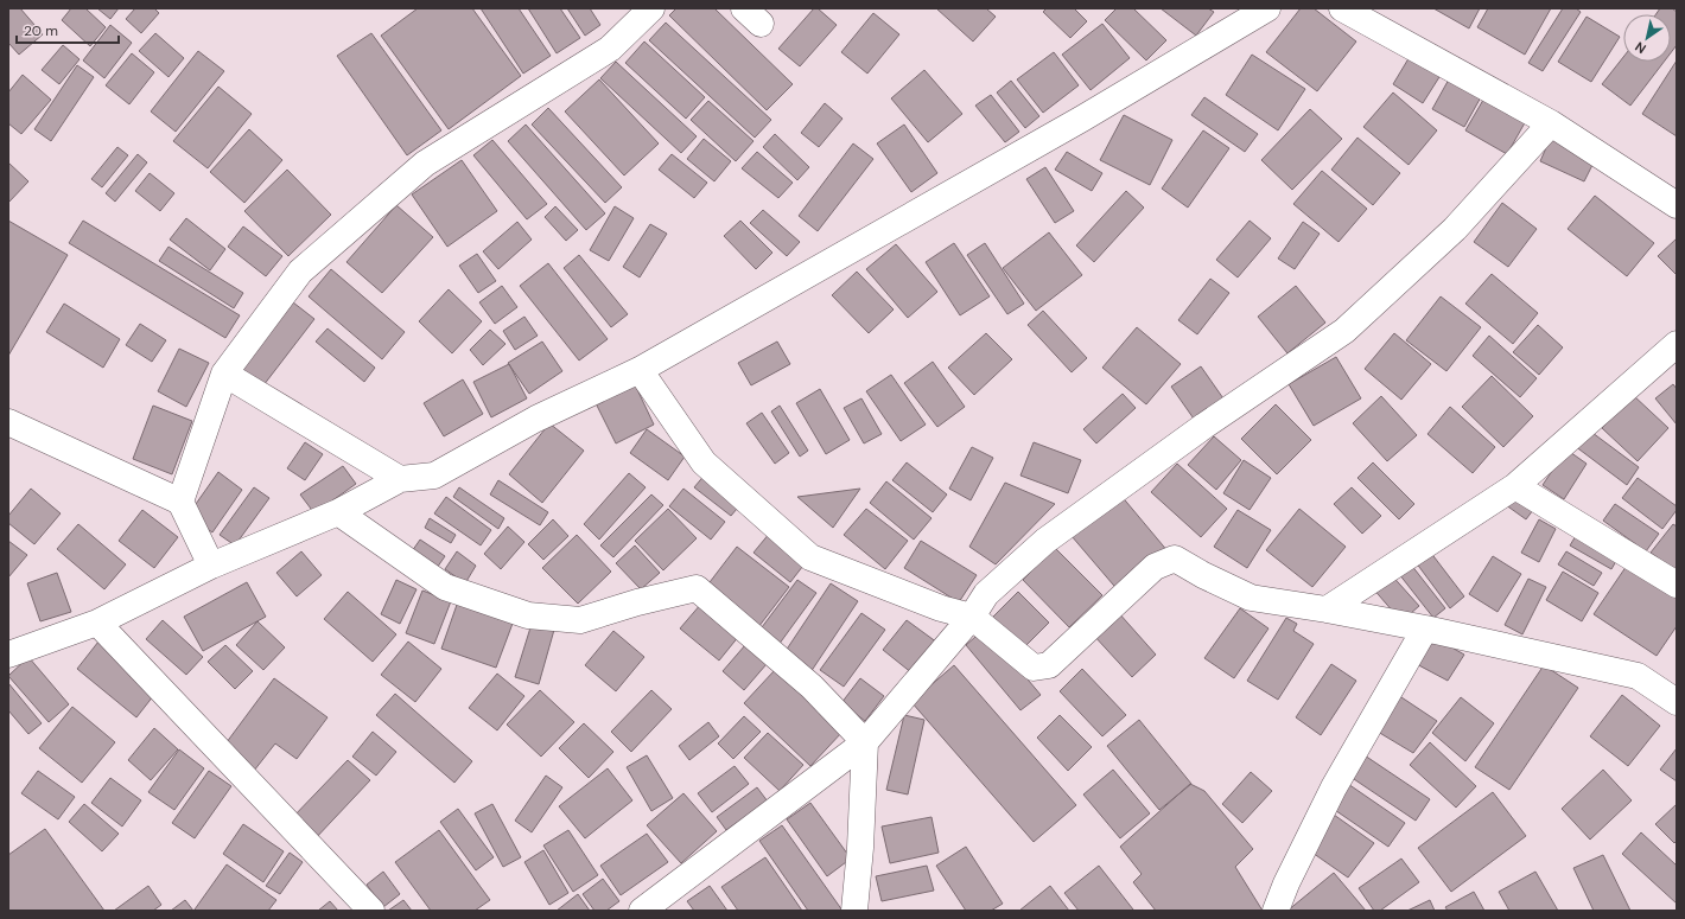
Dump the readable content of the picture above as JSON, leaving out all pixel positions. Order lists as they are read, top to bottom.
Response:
{
  "scale_bar": "20 m",
  "north": "bottom left"
}
